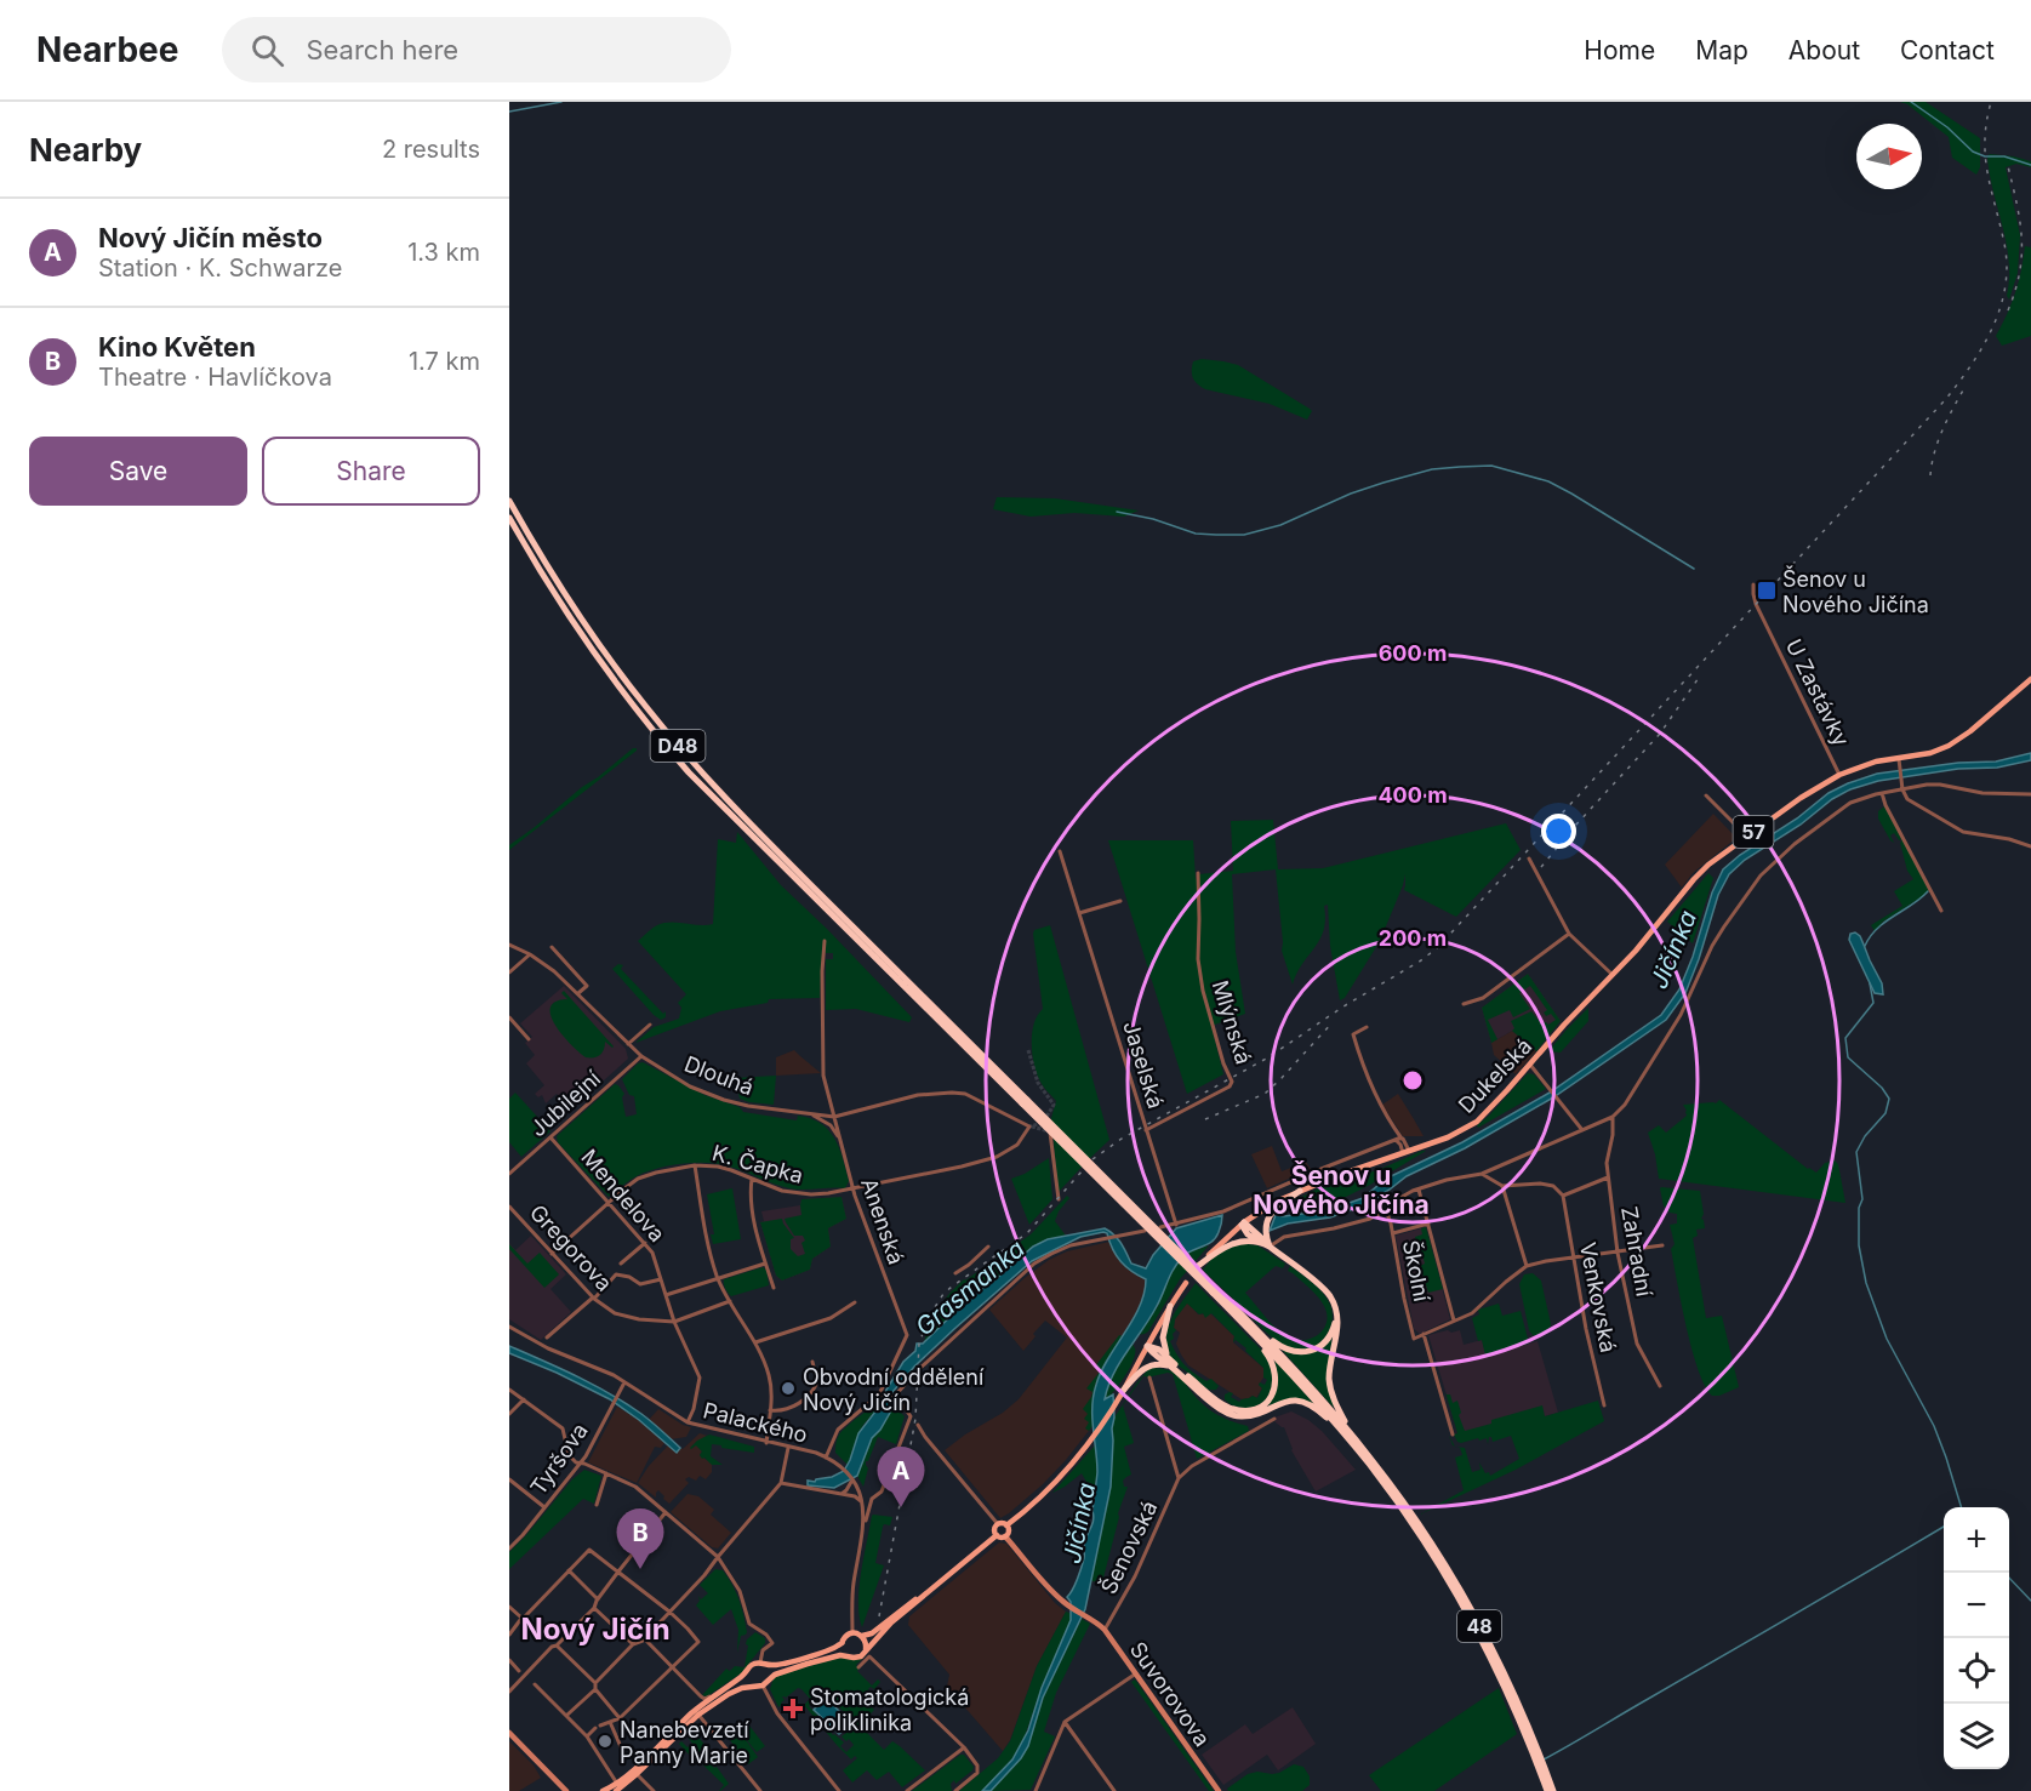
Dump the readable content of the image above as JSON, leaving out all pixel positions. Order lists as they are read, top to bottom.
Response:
{
  "streets": {
    "highway": ["D48", "48"],
    "main road": ["57", "Dukelská"],
    "street": [
      "U Zastávky",
      "Mlýnská",
      "Jaselská",
      "Dlouhá",
      "Jubilejní",
      "K. Čapka",
      "Mendelova",
      "Anenská",
      "Gregorova",
      "Zahradní",
      "Školní",
      "Venkovská",
      "Palackého",
      "Tyršova",
      "Šenovská",
      "Suvorovova"
    ]
  },
  "crossings": [
    ["U Zastávky", "Dukelská"],
    ["D48", "48"],
    ["57", "Dukelská"],
    ["Mlýnská", "Jaselská"],
    ["Dlouhá", "Jubilejní"],
    ["Dlouhá", "K. Čapka"],
    ["Dlouhá", "Anenská"],
    ["Jubilejní", "Mendelova"],
    ["K. Čapka", "Mendelova"],
    ["K. Čapka", "Anenská"],
    ["K. Čapka", "Gregorova"],
    ["Mendelova", "Gregorova"],
    ["Palackého", "Tyršova"],
    ["Šenovská", "Suvorovova"]
  ],
  "districts": ["Šenov u Nového Jičína", "Nový Jičín"],
  "water": ["Jičínka", "Grasmanka"],
  "places": {
    "transit": ["Šenov u Nového Jičína"],
    "other": ["Obvodní oddělení Nový Jičín", "Nanebevzetí Panny Marie"],
    "health": ["Stomatologická poliklinika"]
  },
  "north": "right",
  "page": {
    "header": "Nearbee",
    "search": "Search here",
    "nav": [
      "Home",
      "Map",
      "About",
      "Contact"
    ],
    "heading": ["Nearby", "2 results"],
    "list": [
      {
        "mark": "A",
        "name": "Nový Jičín město",
        "note": "Station · K. Schwarze",
        "value": "1.3 km"
      },
      {
        "mark": "B",
        "name": "Kino Květen",
        "note": "Theatre · Havlíčkova",
        "value": "1.7 km"
      }
    ],
    "buttons": ["Save", "Share"],
    "pins": ["A", "B"],
    "map_buttons": ["+", "−"]
  },
  "rings": ["600 m", "400 m", "200 m"]
}
